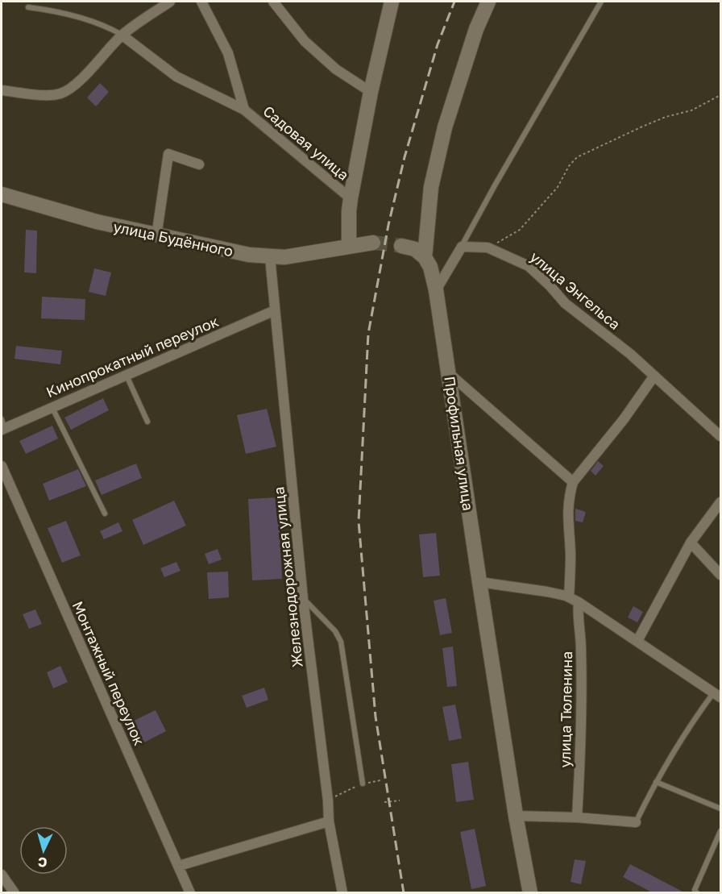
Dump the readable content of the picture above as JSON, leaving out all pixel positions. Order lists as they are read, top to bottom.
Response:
{
  "streets": {
    "main road": ["улица Будённого", "Профильная улица"],
    "street": [
      "Садовая улица",
      "улица Энгельса",
      "Кинопрокатный переулок",
      "Железнодорожная улица",
      "Монтажный переулок",
      "улица Тюленина"
    ]
  },
  "crossings": [
    ["улица Будённого", "Железнодорожная улица"],
    ["Кинопрокатный переулок", "Железнодорожная улица"]
  ],
  "north": "bottom"
}
